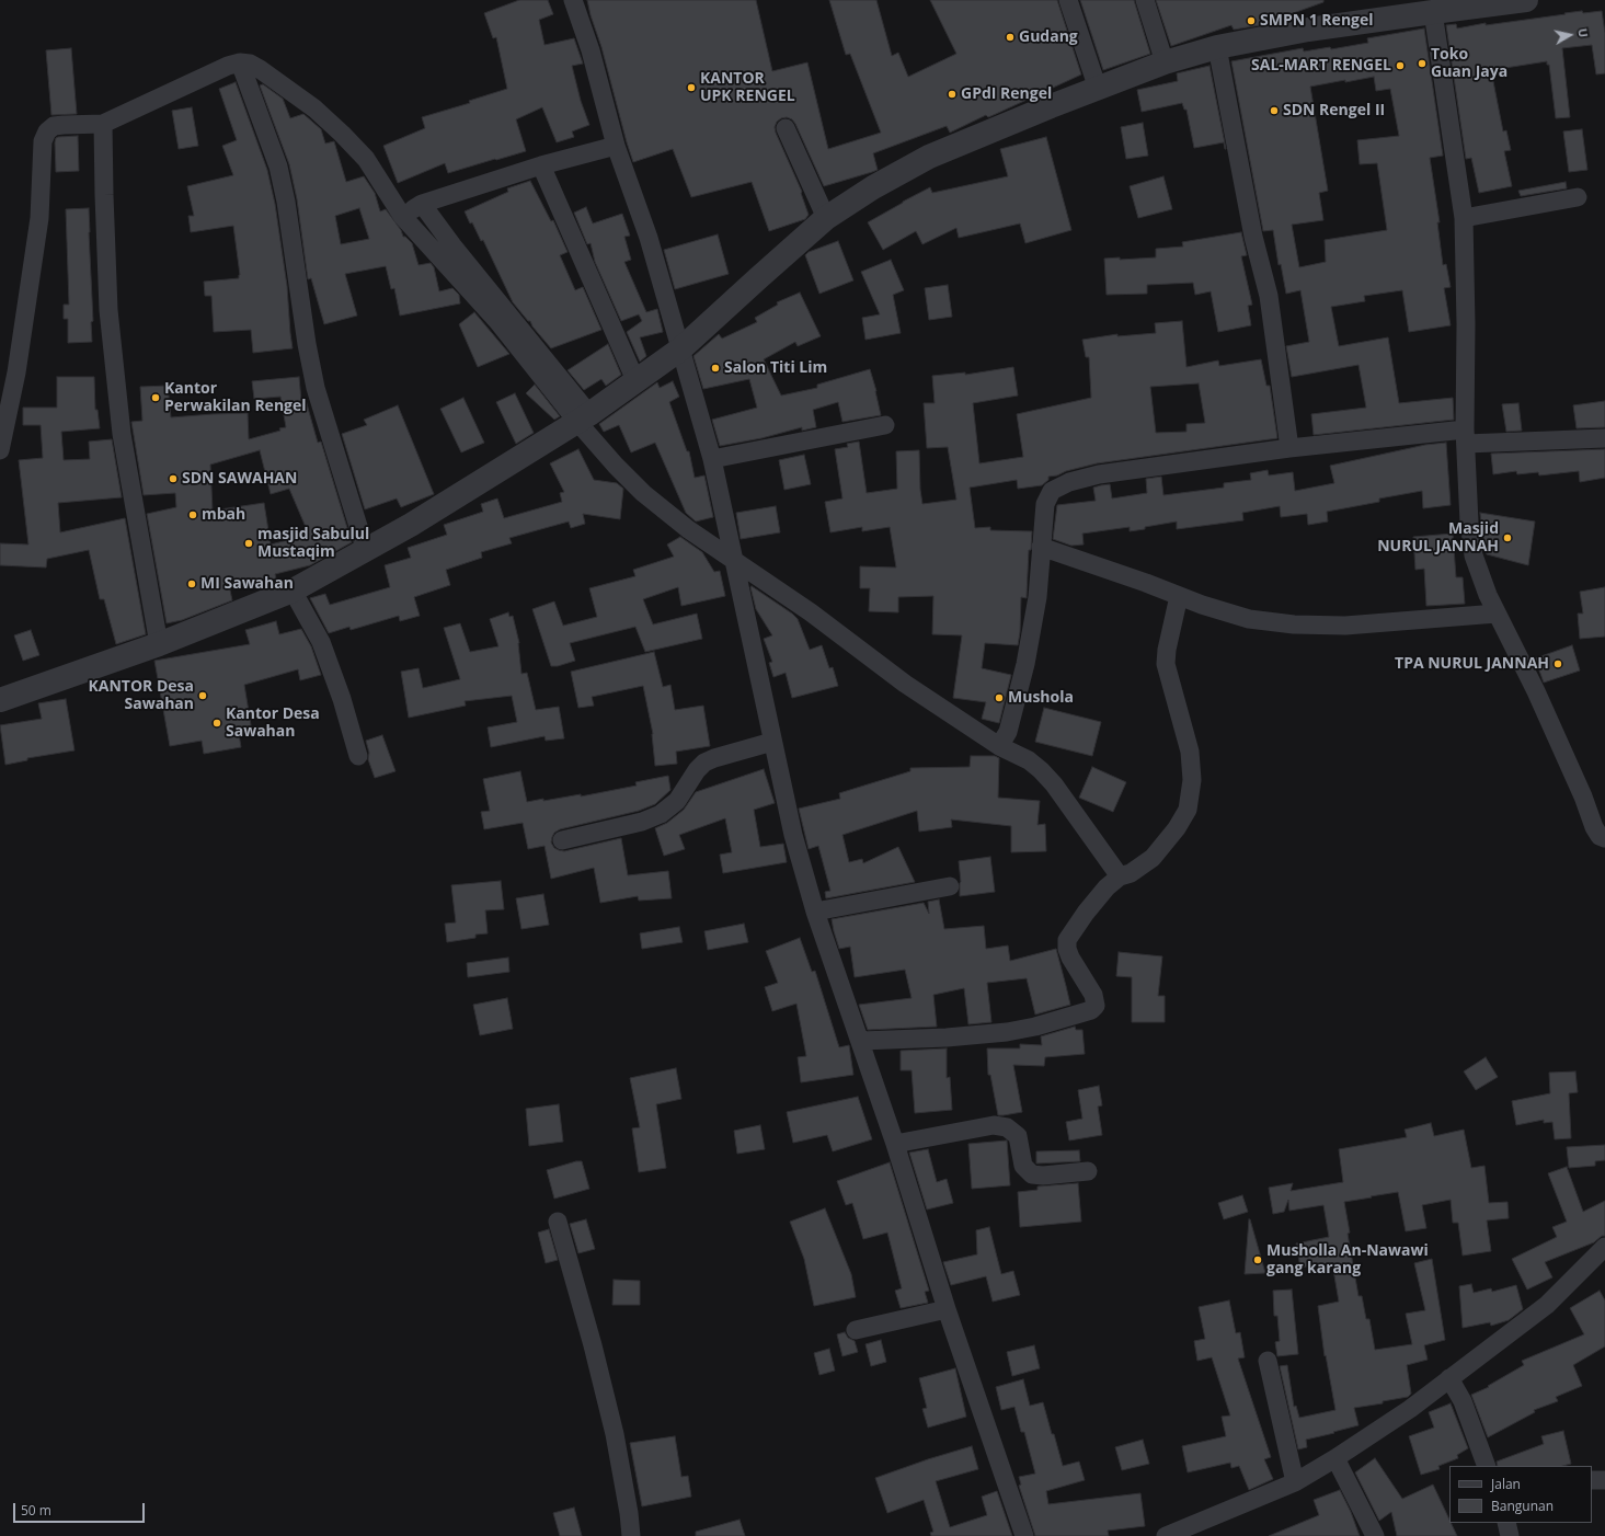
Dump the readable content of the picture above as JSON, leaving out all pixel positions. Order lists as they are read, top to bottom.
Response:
{
  "places": [
    "SMPN 1 Rengel",
    "Gudang",
    "Toko Guan Jaya",
    "SAL-MART RENGEL",
    "KANTOR UPK RENGEL",
    "GPdI Rengel",
    "SDN Rengel II",
    "Salon Titi Lim",
    "Kantor Perwakilan Rengel",
    "SDN SAWAHAN",
    "mbah",
    "Masjid NURUL JANNAH",
    "masjid Sabulul Mustaqim",
    "MI Sawahan",
    "TPA NURUL JANNAH",
    "KANTOR Desa Sawahan",
    "Mushola",
    "Kantor Desa Sawahan",
    "Musholla An-Nawawi gang karang"
  ],
  "legend": ["Jalan", "Bangunan"],
  "scale_bar": "50 m",
  "north": "right"
}
